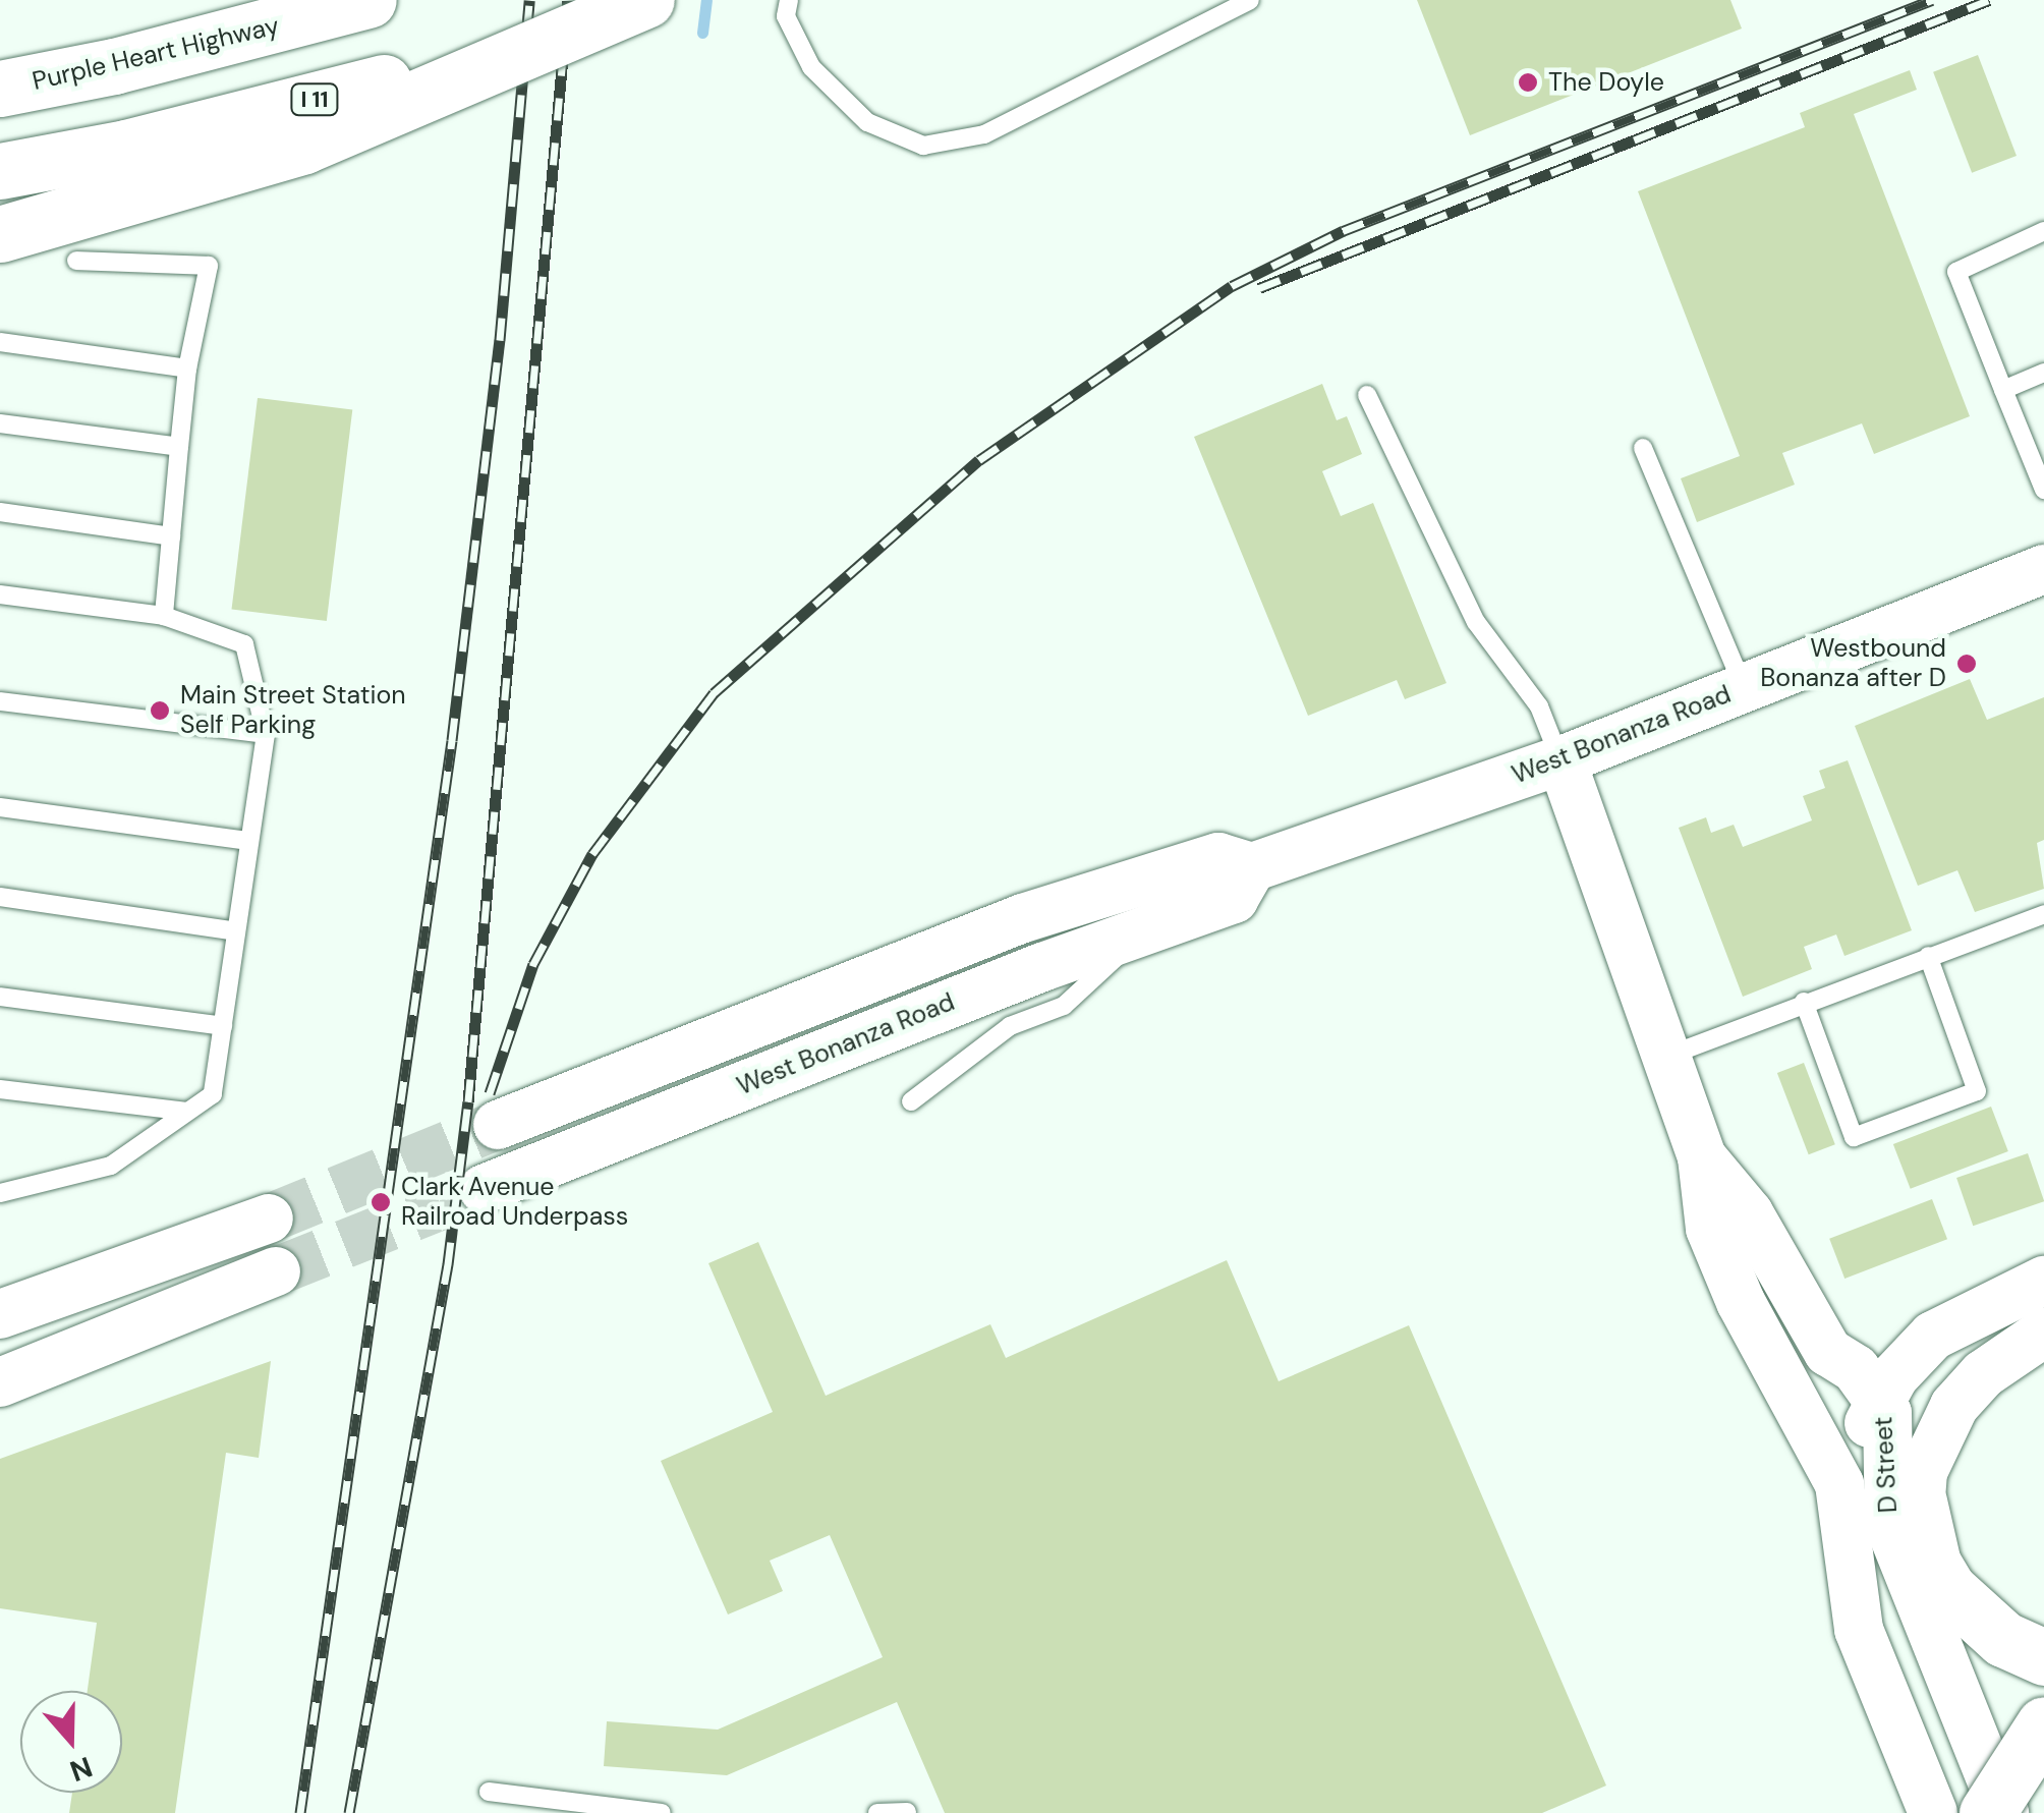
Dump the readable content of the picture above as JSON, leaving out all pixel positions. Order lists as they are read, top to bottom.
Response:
{
  "streets": {
    "highway": ["Purple Heart Highway", "I 11"],
    "main road": ["West Bonanza Road", "D Street"]
  },
  "crossings": [
    ["West Bonanza Road", "D Street"]
  ],
  "places": [
    "The Doyle",
    "Westbound Bonanza after D",
    "Main Street Station Self Parking",
    "Clark Avenue Railroad Underpass"
  ],
  "north": "bottom"
}
